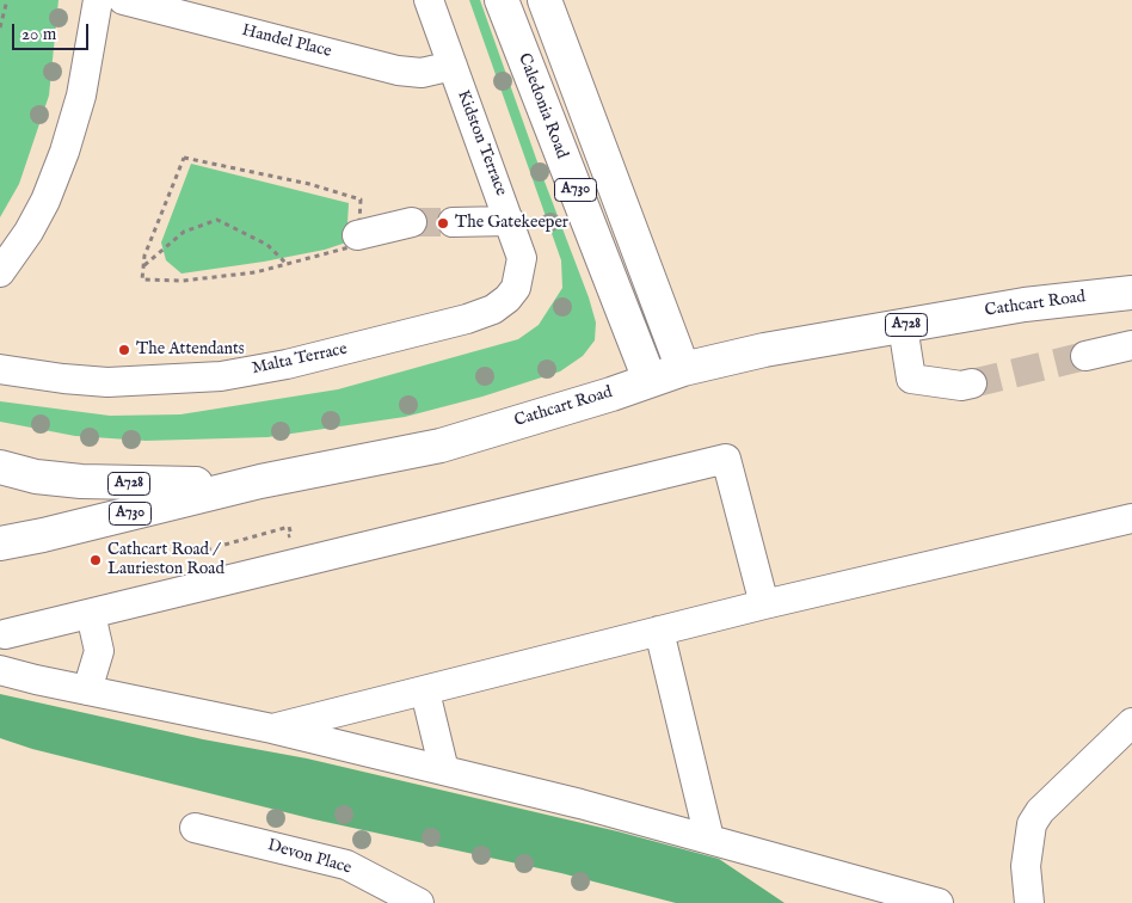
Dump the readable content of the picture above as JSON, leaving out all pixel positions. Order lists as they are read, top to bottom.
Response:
{
  "streets": {
    "main road": [
      "Caledonia Road",
      "A730",
      "Cathcart Road",
      "A728"
    ],
    "street": [
      "Handel Place",
      "Kidston Terrace",
      "Malta Terrace",
      "Devon Place"
    ]
  },
  "crossings": [
    ["Handel Place", "Kidston Terrace"],
    ["Caledonia Road", "Cathcart Road"],
    ["Kidston Terrace", "Malta Terrace"],
    ["A730", "Cathcart Road"],
    ["Cathcart Road", "A728"]
  ],
  "places": ["The Gatekeeper", "The Attendants", "Cathcart Road / Laurieston Road"],
  "scale_bar": "20 m"
}
